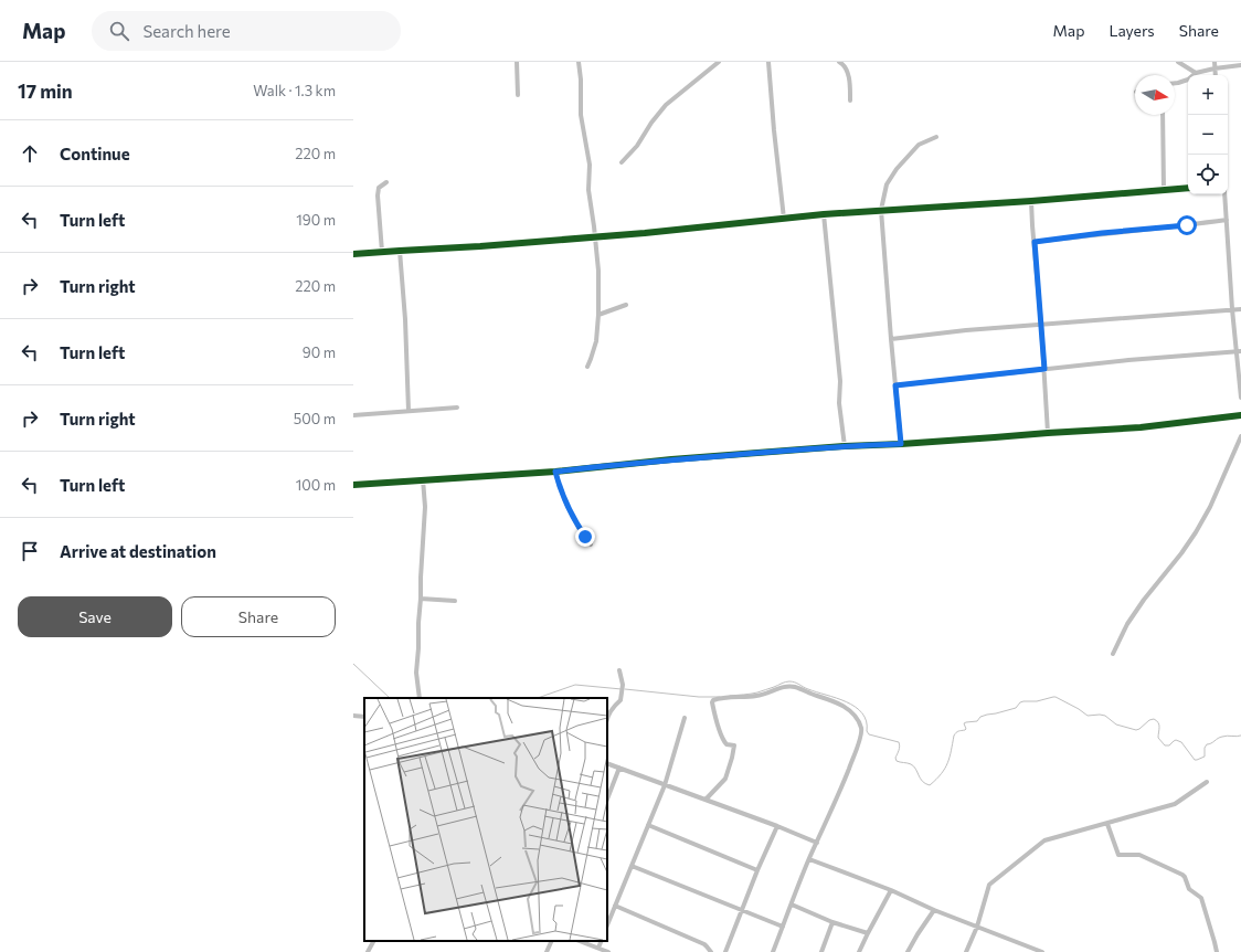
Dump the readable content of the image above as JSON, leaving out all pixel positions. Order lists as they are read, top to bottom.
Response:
{
  "north": "right",
  "page": {
    "header": "Map",
    "search": "Search here",
    "nav": ["Map", "Layers", "Share"],
    "heading": ["17 min", "Walk · 1.3 km"],
    "map_buttons": ["+", "−"],
    "list": [
      ["Continue", "220 m"],
      ["Turn left", "190 m"],
      ["Turn right", "220 m"],
      ["Turn left", "90 m"],
      ["Turn right", "500 m"],
      ["Turn left", "100 m"],
      "Arrive at destination"
    ],
    "buttons": ["Save", "Share"]
  }
}
